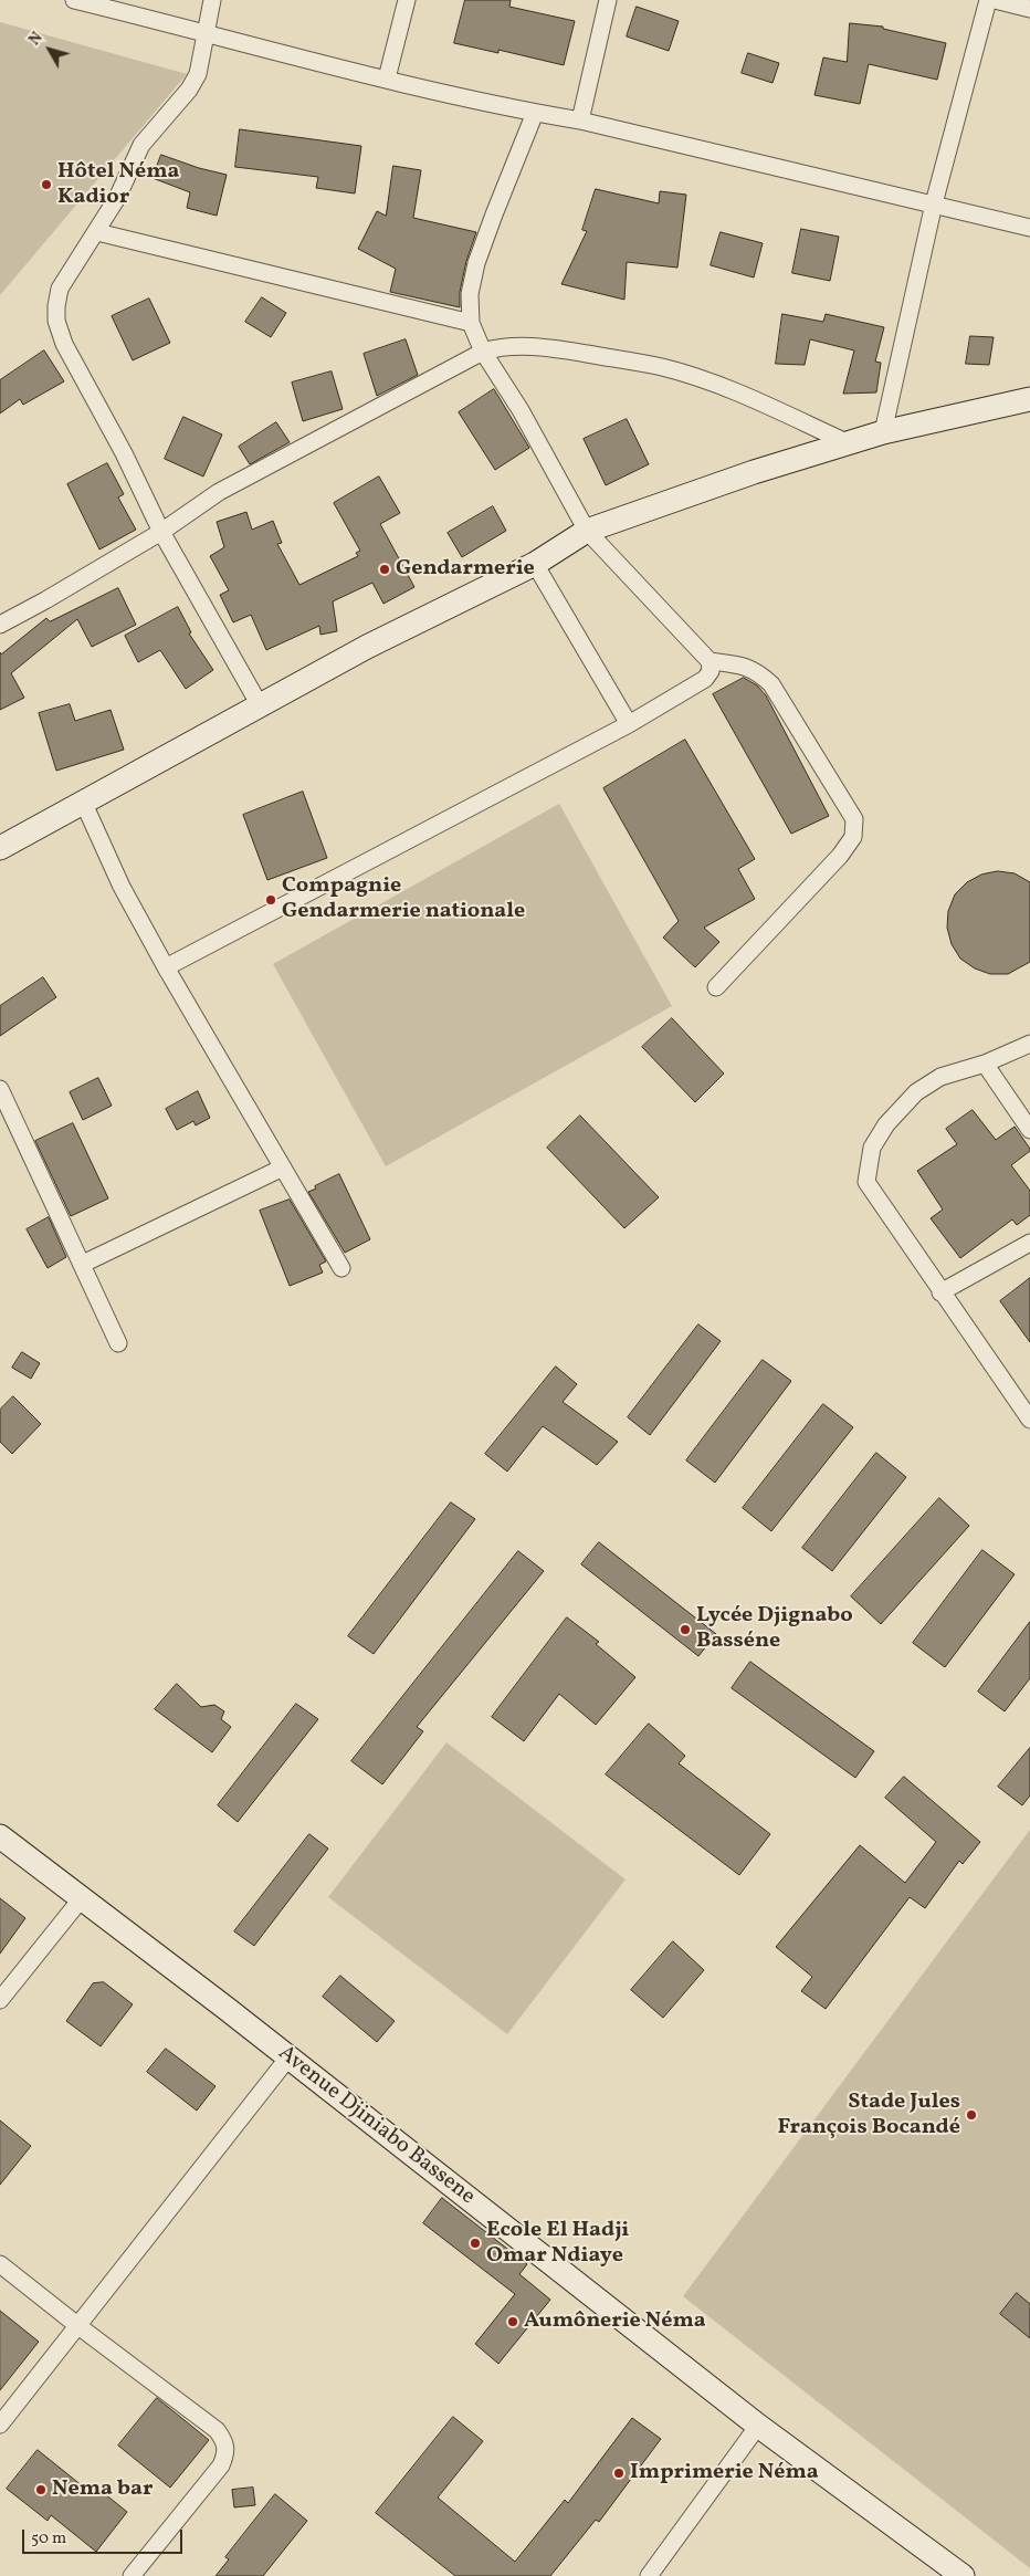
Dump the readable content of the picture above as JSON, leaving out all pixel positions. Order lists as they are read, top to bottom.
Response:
{
  "streets": {
    "main road": ["Avenue Djiniabo Bassene"]
  },
  "places": [
    "Hôtel Néma Kadior",
    "Gendarmerie",
    "Compagnie Gendarmerie nationale",
    "Lycée Djignabo Basséne",
    "Stade Jules François Bocandé",
    "Ecole El Hadji Omar Ndiaye",
    "Aumônerie Néma",
    "Imprimerie Néma",
    "Nema bar"
  ],
  "scale_bar": "50 m",
  "north": "top left"
}
